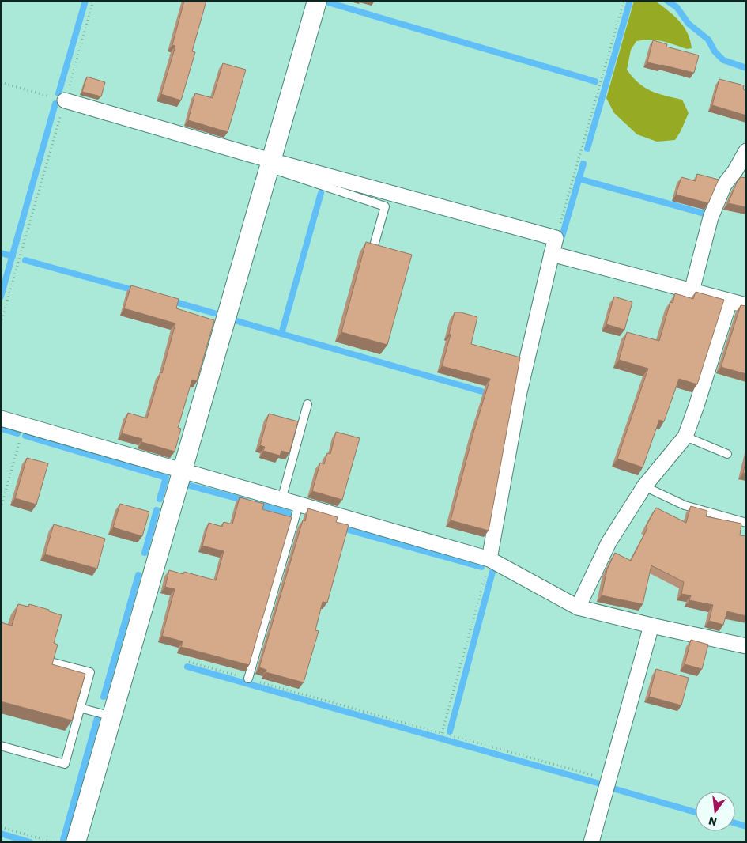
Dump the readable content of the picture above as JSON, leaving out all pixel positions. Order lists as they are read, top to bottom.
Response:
{
  "north": "bottom"
}
